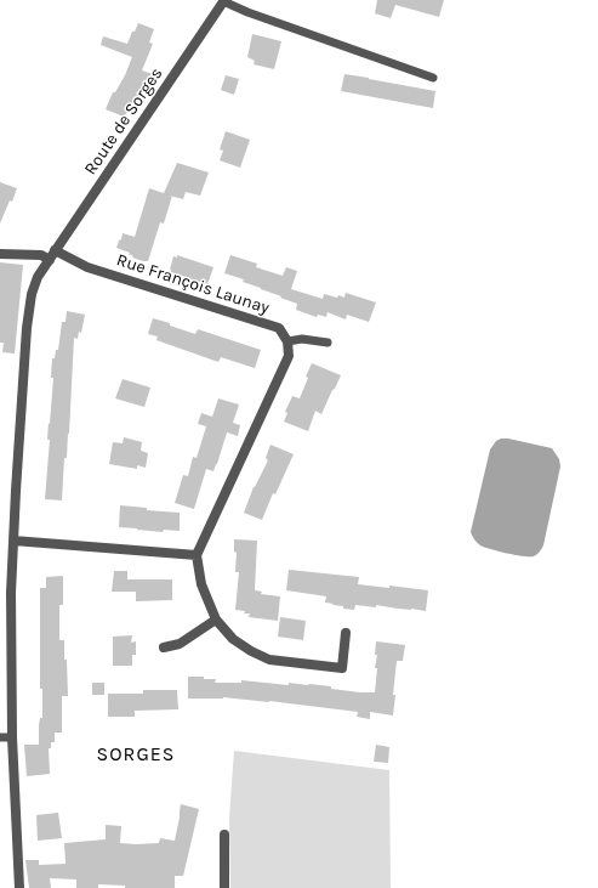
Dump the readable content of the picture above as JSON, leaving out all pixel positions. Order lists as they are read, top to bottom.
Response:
{
  "streets": {
    "street": ["Route de Sorges", "Rue François Launay"]
  },
  "crossings": [
    ["Route de Sorges", "Rue François Launay"]
  ],
  "districts": ["SORGES"]
}
